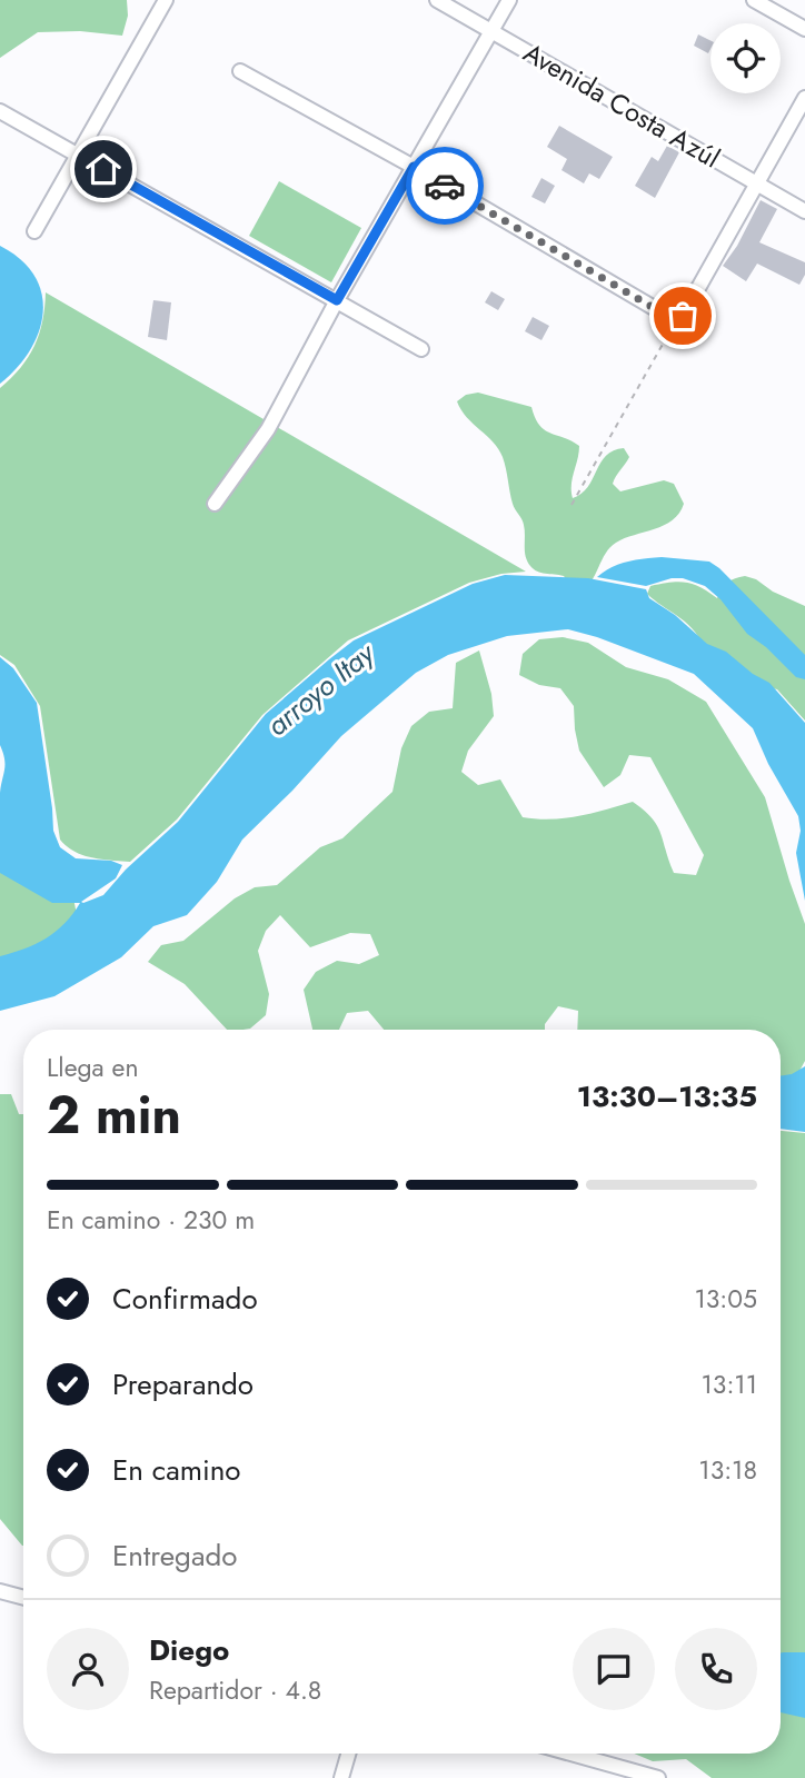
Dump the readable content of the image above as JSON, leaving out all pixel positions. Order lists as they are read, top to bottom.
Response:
{
  "streets": {
    "street": ["Avenida Costa Azúl"]
  },
  "water": ["arroyo Itay"],
  "page": {
    "heading": ["2 min", "Llega en", "13:30–13:35"],
    "panel": ["Diego", "Repartidor · 4.8"],
    "bar": "En camino · 230 m",
    "list": [
      ["Confirmado", "13:05"],
      ["Preparando", "13:11"],
      ["En camino", "13:18"],
      "Entregado"
    ]
  }
}
